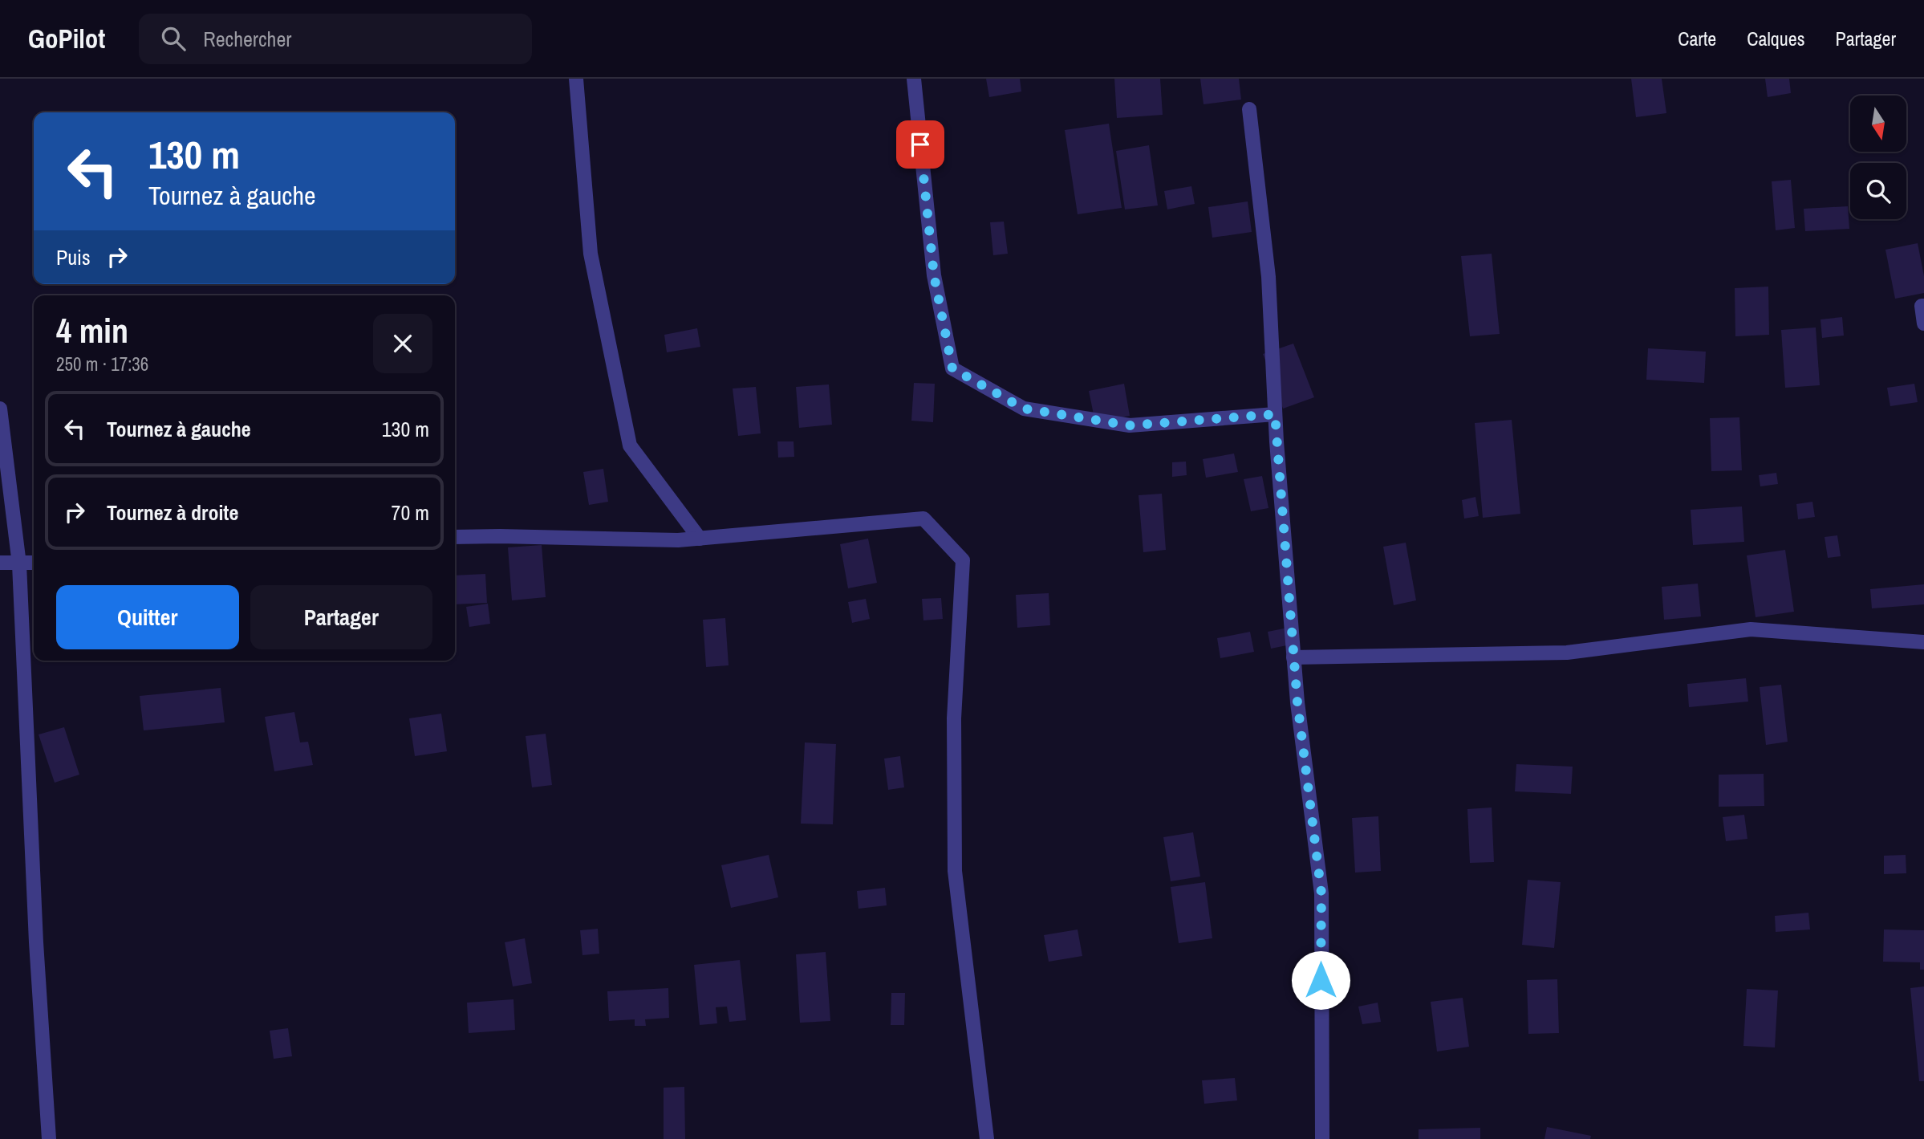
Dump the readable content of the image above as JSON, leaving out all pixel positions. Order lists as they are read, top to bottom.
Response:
{
  "north": "bottom",
  "page": {
    "header": "GoPilot",
    "search": "Rechercher",
    "nav": ["Carte", "Calques", "Partager"],
    "turn": ["130 m", "Tournez à gauche"],
    "then": "Puis",
    "heading": ["4 min", "250 m · 17:36"],
    "list": [
      {
        "name": "Tournez à gauche",
        "value": "130 m"
      },
      {
        "name": "Tournez à droite",
        "value": "70 m"
      }
    ],
    "buttons": ["Quitter", "Partager"]
  }
}
